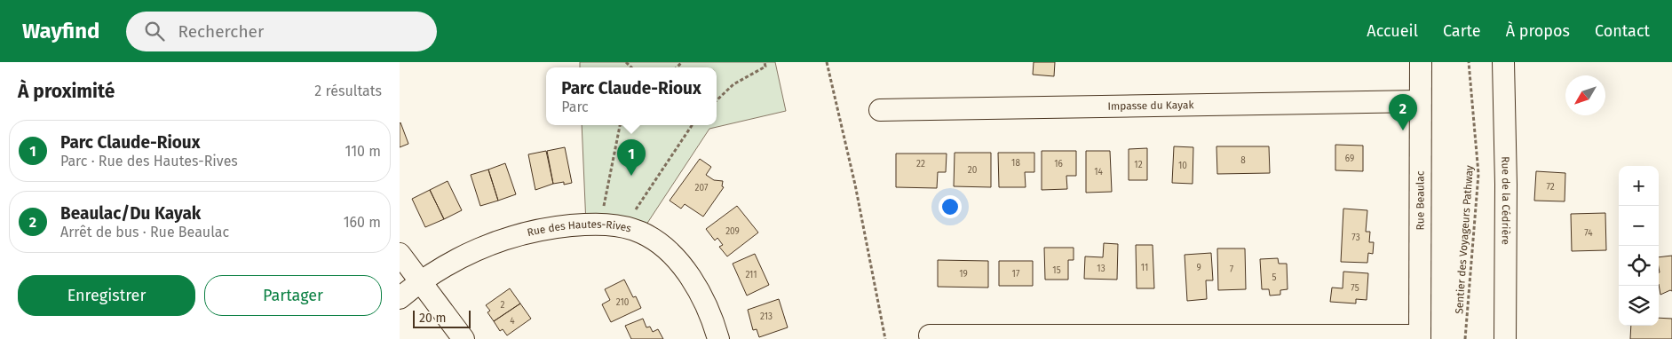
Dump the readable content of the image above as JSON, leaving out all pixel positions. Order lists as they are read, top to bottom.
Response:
{
  "streets": {
    "street": [
      "Impasse du Kayak",
      "Rue Beaulac",
      "Rue de la Cédrière",
      "Rue des Hautes-Rives"
    ],
    "path": ["Sentier des Voyageurs Pathway"]
  },
  "crossings": [
    ["Impasse du Kayak", "Rue Beaulac"]
  ],
  "house_numbers": [
    "69",
    "8",
    "18",
    "22",
    "16",
    "12",
    "10",
    "20",
    "14",
    "72",
    "207",
    "209",
    "74",
    "73",
    "11",
    "9",
    "13",
    "7",
    "15",
    "19",
    "17",
    "211",
    "5",
    "75",
    "210",
    "2",
    "213",
    "4"
  ],
  "scale_bar": "20 m",
  "north": "bottom left",
  "page": {
    "header": "Wayfind",
    "search": "Rechercher",
    "nav": [
      "Accueil",
      "Carte",
      "À propos",
      "Contact"
    ],
    "heading": ["À proximité", "2 résultats"],
    "popup": ["Parc Claude-Rioux", "Parc"],
    "pins": ["2", "1"],
    "list": [
      {
        "mark": "1",
        "name": "Parc Claude-Rioux",
        "note": "Parc · Rue des Hautes-Rives",
        "value": "110 m"
      },
      {
        "mark": "2",
        "name": "Beaulac/Du Kayak",
        "note": "Arrêt de bus · Rue Beaulac",
        "value": "160 m"
      }
    ],
    "map_buttons": ["+", "−"],
    "buttons": ["Enregistrer", "Partager"],
    "scale": "20 m"
  }
}
